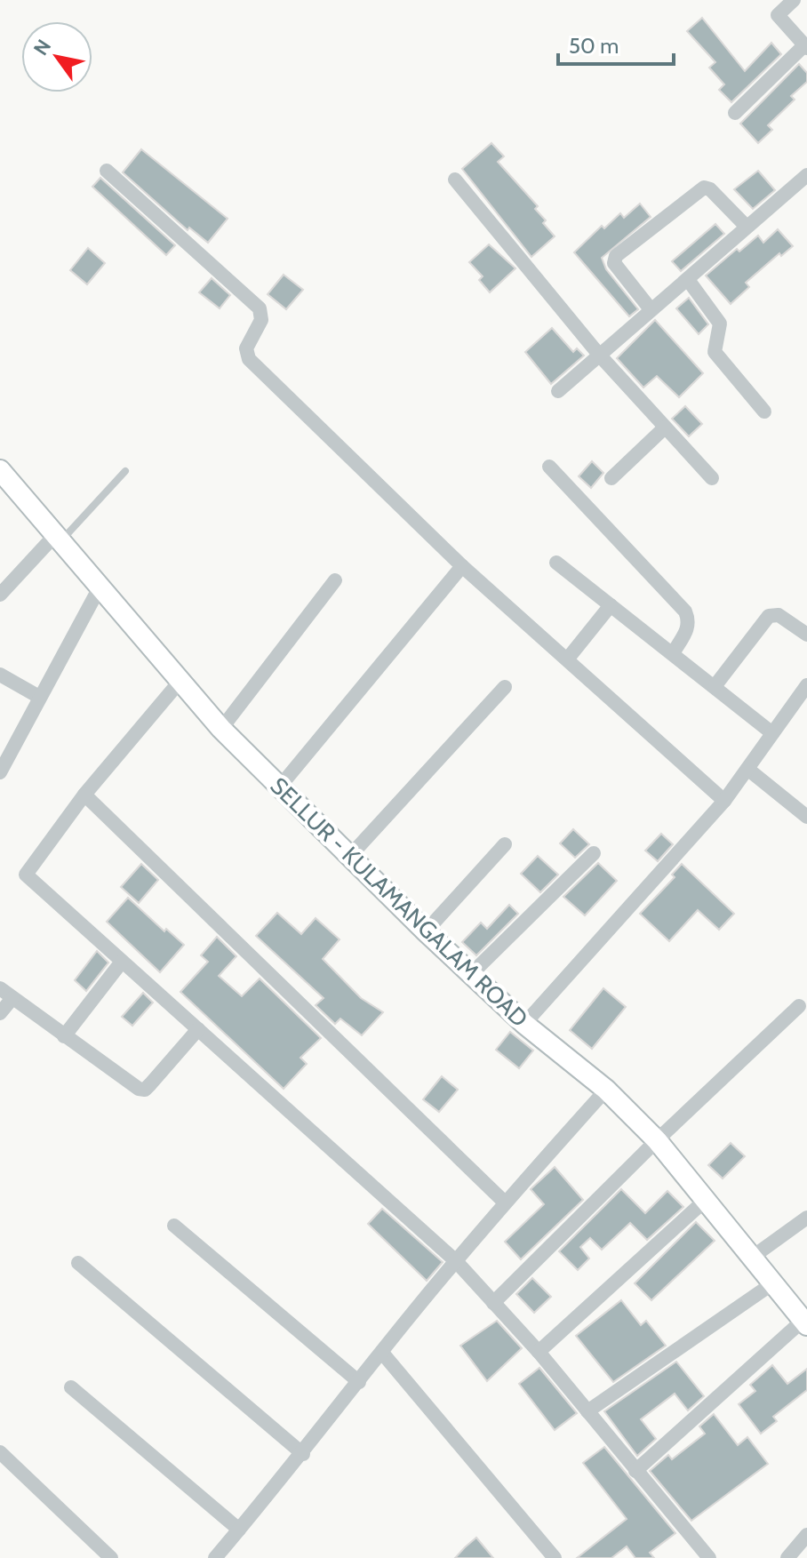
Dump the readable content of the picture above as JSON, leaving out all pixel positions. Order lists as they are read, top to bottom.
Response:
{
  "streets": {
    "main road": ["SELLUR - KULAMANGALAM ROAD"]
  },
  "scale_bar": "50 m",
  "north": "top left"
}
